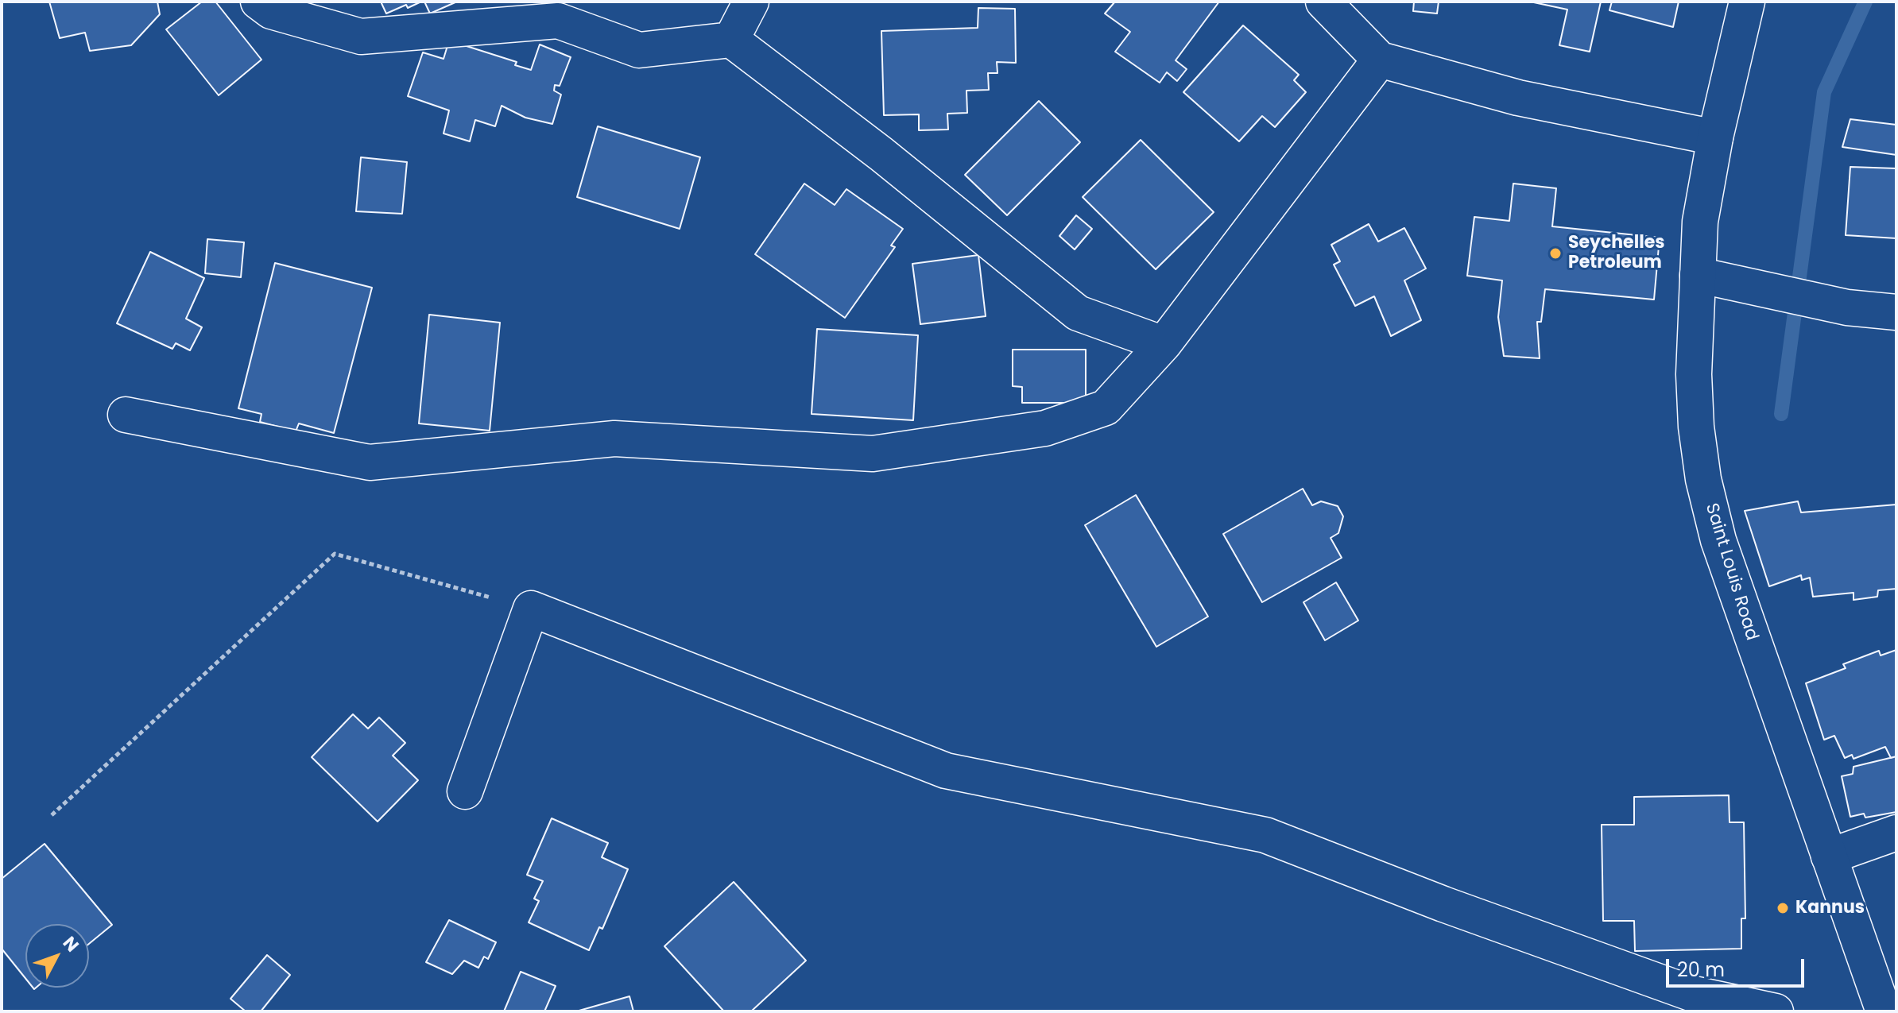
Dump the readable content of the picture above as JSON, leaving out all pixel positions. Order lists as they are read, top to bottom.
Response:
{
  "streets": {
    "street": ["Saint Louis Road"]
  },
  "places": ["Seychelles Petroleum", "Kannus"],
  "scale_bar": "20 m",
  "north": "top right"
}
